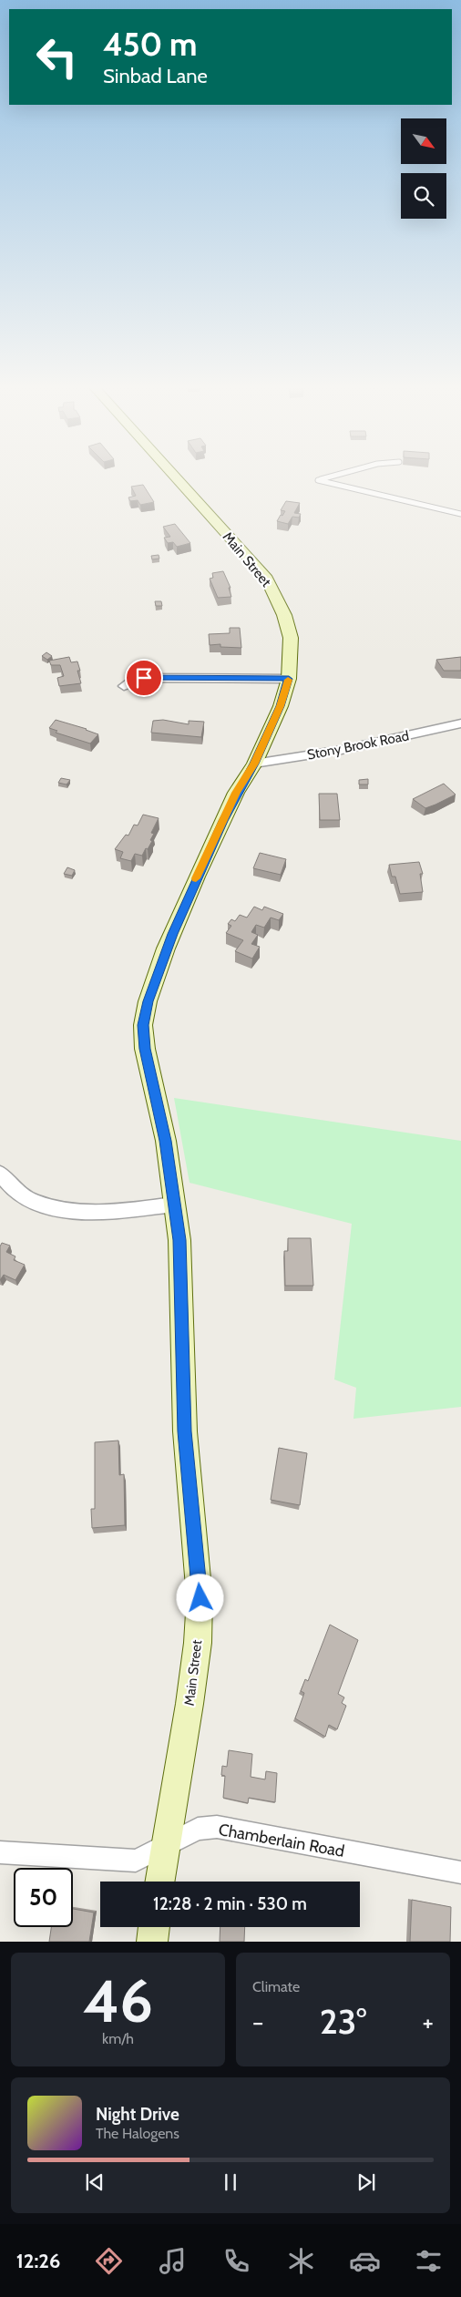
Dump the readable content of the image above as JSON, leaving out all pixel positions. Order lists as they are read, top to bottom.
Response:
{
  "streets": {
    "main road": ["Main Street"],
    "street": ["Stony Brook Road", "Chamberlain Road"]
  },
  "crossings": [
    ["Main Street", "Stony Brook Road"],
    ["Main Street", "Chamberlain Road"]
  ],
  "north": "bottom right",
  "page": {
    "turn": ["450 m", "Sinbad Lane"],
    "limit": "50",
    "trip": "12:28 · 2 min · 530 m",
    "tile": [
      ["46", "km/h"],
      "Climate"
    ],
    "heat": ["−", "23°", "+"],
    "song": ["Night Drive", "The Halogens"],
    "tabs": "12:26"
  }
}
